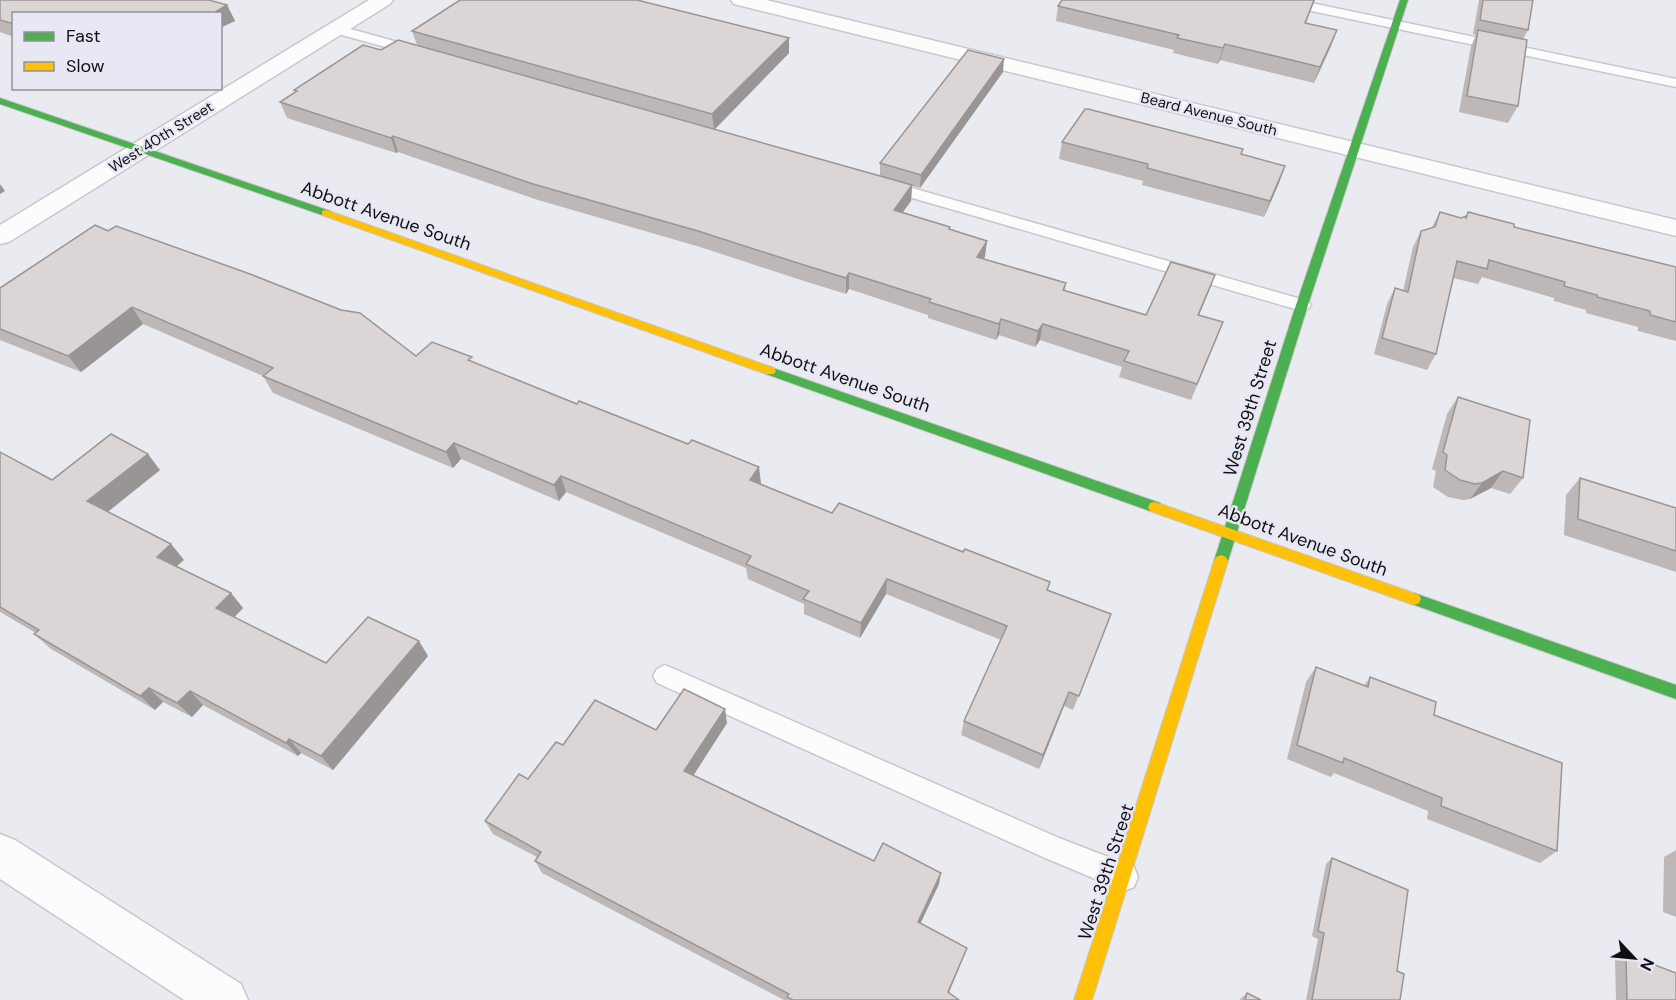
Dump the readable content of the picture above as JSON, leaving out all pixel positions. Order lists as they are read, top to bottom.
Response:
{
  "streets": {
    "street": [
      "Beard Avenue South",
      "West 40th Street",
      "Abbott Avenue South",
      "West 39th Street"
    ]
  },
  "crossings": [
    ["Beard Avenue South", "West 39th Street"],
    ["West 40th Street", "Abbott Avenue South"],
    ["Abbott Avenue South", "West 39th Street"]
  ],
  "legend": ["Fast", "Slow"],
  "north": "bottom right"
}
